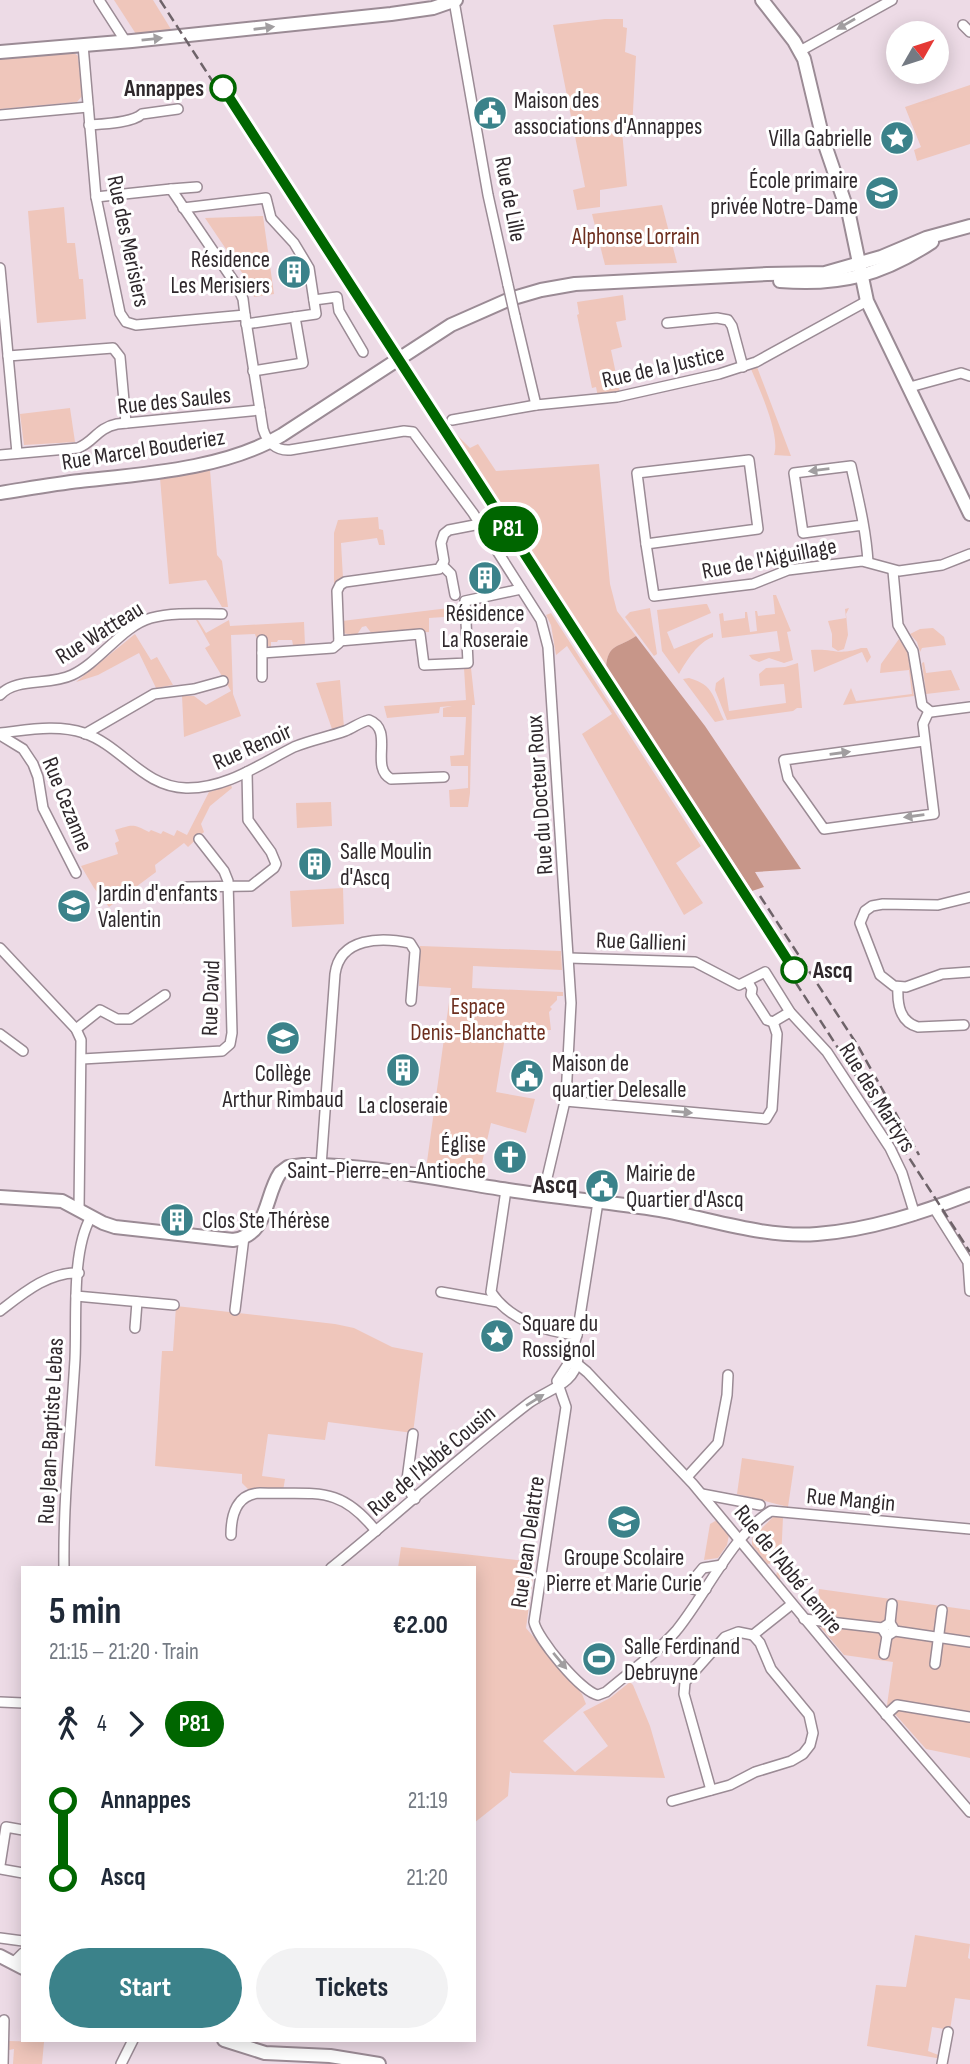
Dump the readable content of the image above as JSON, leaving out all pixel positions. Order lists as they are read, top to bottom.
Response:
{
  "streets": {
    "street": [
      "Rue de Lille",
      "Rue des Merisiers",
      "Rue de la Justice",
      "Rue des Saules",
      "Rue Marcel Bouderiez",
      "Rue de l'Aiguillage",
      "Rue Watteau",
      "Rue Renoir",
      "Rue du Docteur Roux",
      "Rue Cezanne",
      "Rue Gallieni",
      "Rue David",
      "Rue des Martyrs",
      "Rue Jean-Baptiste Lebas",
      "Rue de l'Abbé Cousin",
      "Rue Mangin",
      "Rue Jean Delattre",
      "Rue de l'Abbé Lemire"
    ]
  },
  "crossings": [
    ["Rue de Lille", "Rue de la Justice"],
    ["Rue Marcel Bouderiez", "Rue du Docteur Roux"],
    ["Rue Renoir", "Rue Cezanne"],
    ["Rue du Docteur Roux", "Rue Gallieni"],
    ["Rue Gallieni", "Rue des Martyrs"],
    ["Rue de l'Abbé Cousin", "Rue Jean Delattre"],
    ["Rue Mangin", "Rue Jean Delattre"],
    ["Rue Mangin", "Rue de l'Abbé Lemire"],
    ["Rue Jean Delattre", "Rue de l'Abbé Lemire"]
  ],
  "one_way": ["Rue de l'Abbé Cousin"],
  "districts": ["Ascq"],
  "parks": ["Alphonse Lorrain", "Espace Denis-Blanchatte"],
  "places": {
    "other": ["Annappes", "Ascq"],
    "public building": ["Maison des associations d'Annappes", "Maison de quartier Delesalle", "Mairie de Quartier d'Ascq"],
    "place": ["Villa Gabrielle", "Square du Rossignol"],
    "school or university": [
      "École primaire privée Notre-Dame",
      "Jardin d'enfants Valentin",
      "Collège Arthur Rimbaud",
      "Groupe Scolaire Pierre et Marie Curie"
    ],
    "building": [
      "Résidence Les Merisiers",
      "Résidence La Roseraie",
      "Salle Moulin d'Ascq",
      "La closeraie",
      "Clos Ste Thérèse"
    ],
    "church": ["Église Saint-Pierre-en-Antioche"],
    "sports": ["Salle Ferdinand Debruyne"]
  },
  "north": "top right",
  "page": {
    "on_map": "P81",
    "heading": ["5 min", "21:15 – 21:20 · Train", "€2.00"],
    "legs": ["4", "P81"],
    "list": [
      {
        "name": "Annappes",
        "value": "21:19"
      },
      {
        "name": "Ascq",
        "value": "21:20"
      }
    ],
    "buttons": ["Start", "Tickets"]
  }
}
